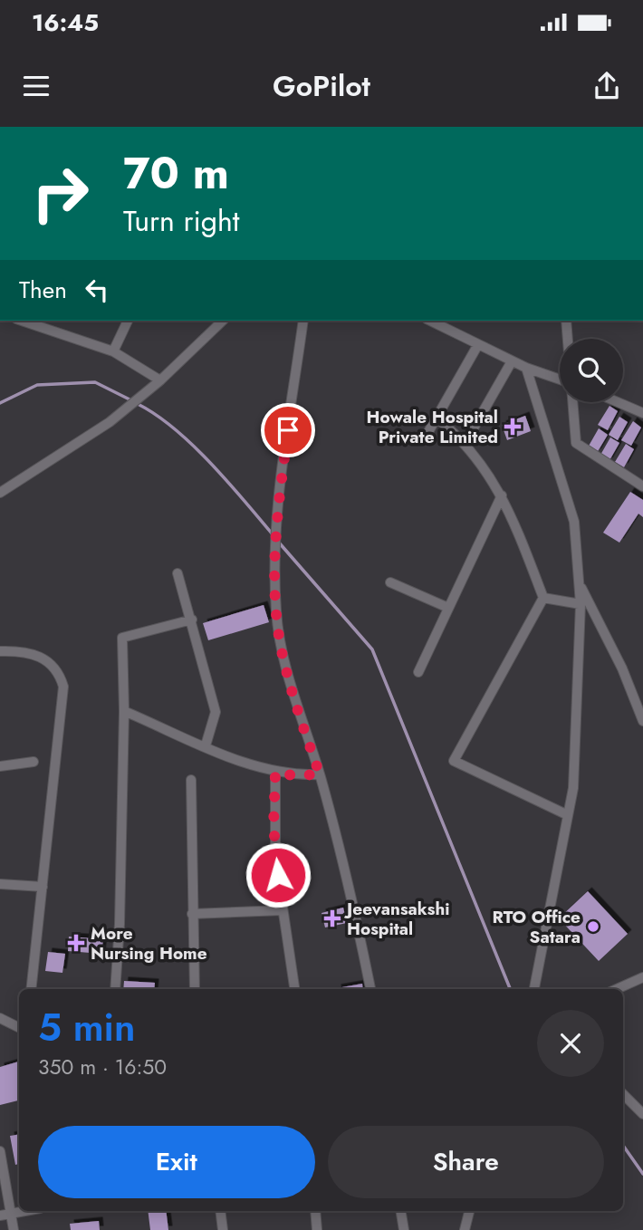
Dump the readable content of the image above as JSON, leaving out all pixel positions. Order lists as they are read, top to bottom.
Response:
{
  "places": {
    "health": ["Howale Hospital Private Limited", "Jeevansakshi Hospital", "More Nursing Home"],
    "other": ["RTO Office Satara"]
  },
  "page": {
    "status": "16:45",
    "header": "GoPilot",
    "turn": ["70 m", "Turn right"],
    "then": "Then",
    "heading": ["5 min", "350 m · 16:50"],
    "buttons": ["Exit", "Share"]
  }
}
